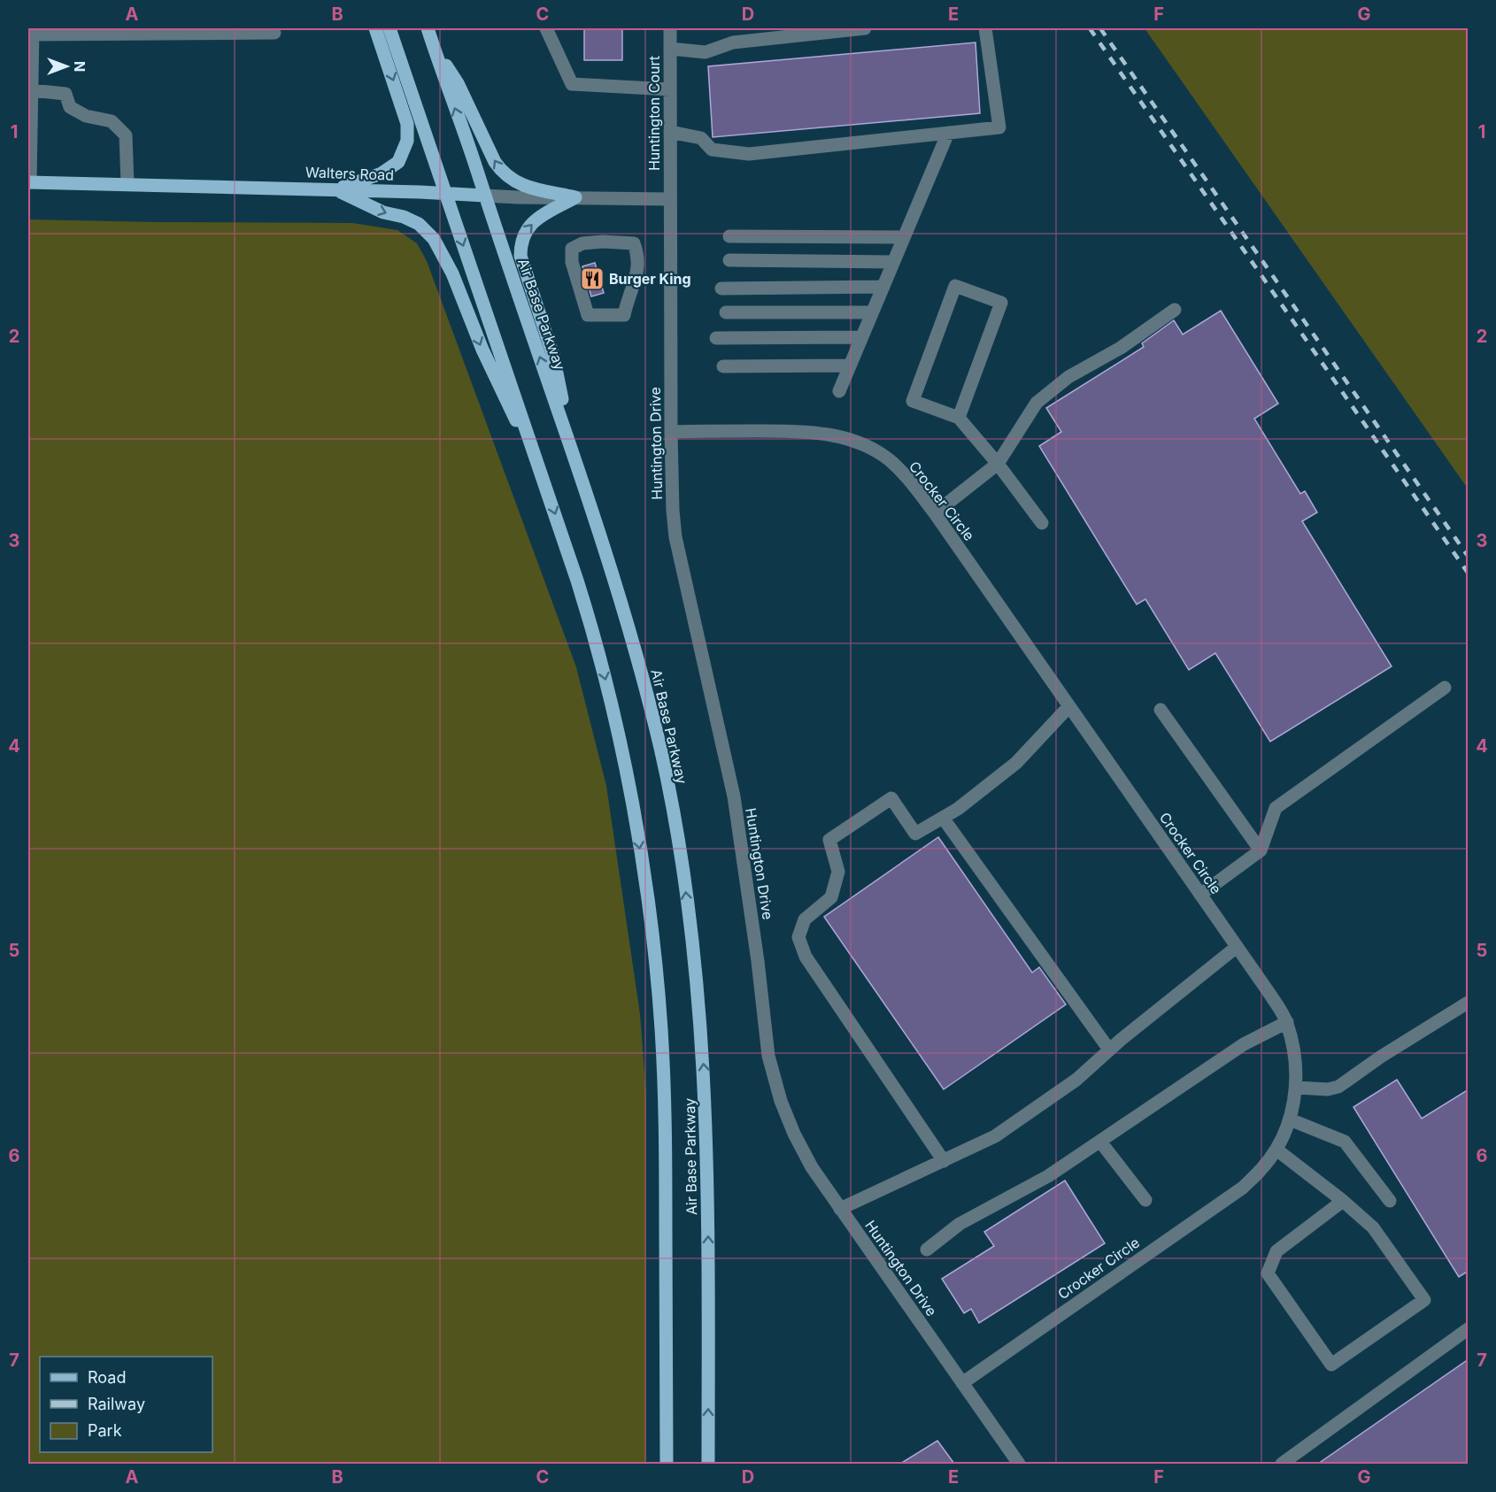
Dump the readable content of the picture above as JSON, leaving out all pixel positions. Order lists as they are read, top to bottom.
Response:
{
  "streets": {
    "main road": ["Walters Road", "Air Base Parkway"],
    "street": ["Huntington Court", "Huntington Drive", "Crocker Circle"]
  },
  "crossings": [
    ["Huntington Court", "Walters Road"],
    ["Huntington Court", "Huntington Drive"],
    ["Walters Road", "Air Base Parkway"],
    ["Walters Road", "Huntington Drive"],
    ["Huntington Drive", "Crocker Circle"]
  ],
  "places": {
    "restaurant": ["Burger King"]
  },
  "legend": ["Road", "Railway", "Park"],
  "north": "right",
  "grid": {
    "columns": [
      "A",
      "B",
      "C",
      "D",
      "E",
      "F",
      "G"
    ],
    "rows": [
      "1",
      "2",
      "3",
      "4",
      "5",
      "6",
      "7"
    ]
  }
}
